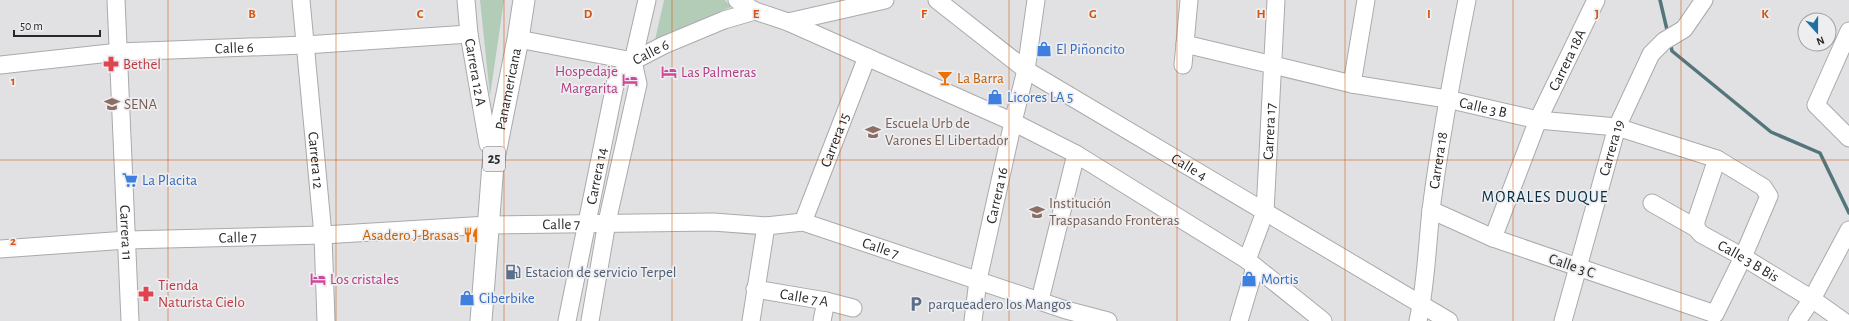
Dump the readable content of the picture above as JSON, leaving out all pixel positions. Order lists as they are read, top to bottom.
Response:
{
  "streets": {
    "main road": ["Panamericana", "25"],
    "street": [
      "Calle 6",
      "Carrera 18A",
      "Carrera 12 A",
      "Calle 3 B",
      "Carrera 17",
      "Carrera 15",
      "Carrera 19",
      "Carrera 12",
      "Carrera 18",
      "Calle 4",
      "Carrera 14",
      "Carrera 16",
      "Calle 7",
      "Carrera 11",
      "Calle 3 B Bis",
      "Calle 3 C",
      "Calle 7 A"
    ]
  },
  "crossings": [
    ["Calle 6", "Carrera 12 A"],
    ["Calle 6", "Panamericana"],
    ["Calle 6", "Carrera 12"],
    ["Calle 6", "Carrera 14"],
    ["Calle 6", "Carrera 11"],
    ["Carrera 18A", "Calle 3 B"],
    ["Carrera 18A", "Calle 3 C"],
    ["Carrera 12 A", "Panamericana"],
    ["Panamericana", "Calle 7"],
    ["Calle 3 B", "Carrera 17"],
    ["Calle 3 B", "Carrera 19"],
    ["Calle 3 B", "Carrera 18"],
    ["Calle 3 B", "Calle 3 B Bis"],
    ["Calle 3 B", "Calle 3 C"],
    ["Carrera 17", "Calle 4"],
    ["Carrera 15", "Calle 7"],
    ["Carrera 19", "Calle 3 C"],
    ["Carrera 12", "Calle 7"],
    ["Carrera 18", "Calle 4"],
    ["Carrera 18", "Calle 3 C"],
    ["Calle 4", "Carrera 16"],
    ["Carrera 14", "Calle 7"],
    ["Carrera 16", "Calle 7"],
    ["Calle 7", "Carrera 11"],
    ["Calle 3 B Bis", "Calle 3 C"]
  ],
  "districts": ["MORALES DUQUE"],
  "places": {
    "shop": [
      "El Piñoncito",
      "Licores LA 5",
      "Mortis",
      "Ciberbike"
    ],
    "pharmacy": ["Bethel", "Tienda Naturista Cielo"],
    "hotel": ["Las Palmeras", "Hospedaje Margarita", "Los cristales"],
    "bar": ["La Barra"],
    "school or university": ["SENA", "Escuela Urb de Varones El Libertador", "Institución Traspasando Fronteras"],
    "supermarket": ["La Placita"],
    "restaurant": ["Asadero J-Brasas"],
    "fuel station": ["Estacion de servicio Terpel"],
    "parking": ["parqueadero los Mangos"]
  },
  "scale_bar": "50 m",
  "north": "bottom",
  "grid": {
    "columns": [
      "B",
      "C",
      "D",
      "E",
      "F",
      "G",
      "H",
      "I",
      "J",
      "K"
    ],
    "rows": ["1", "2"]
  }
}
